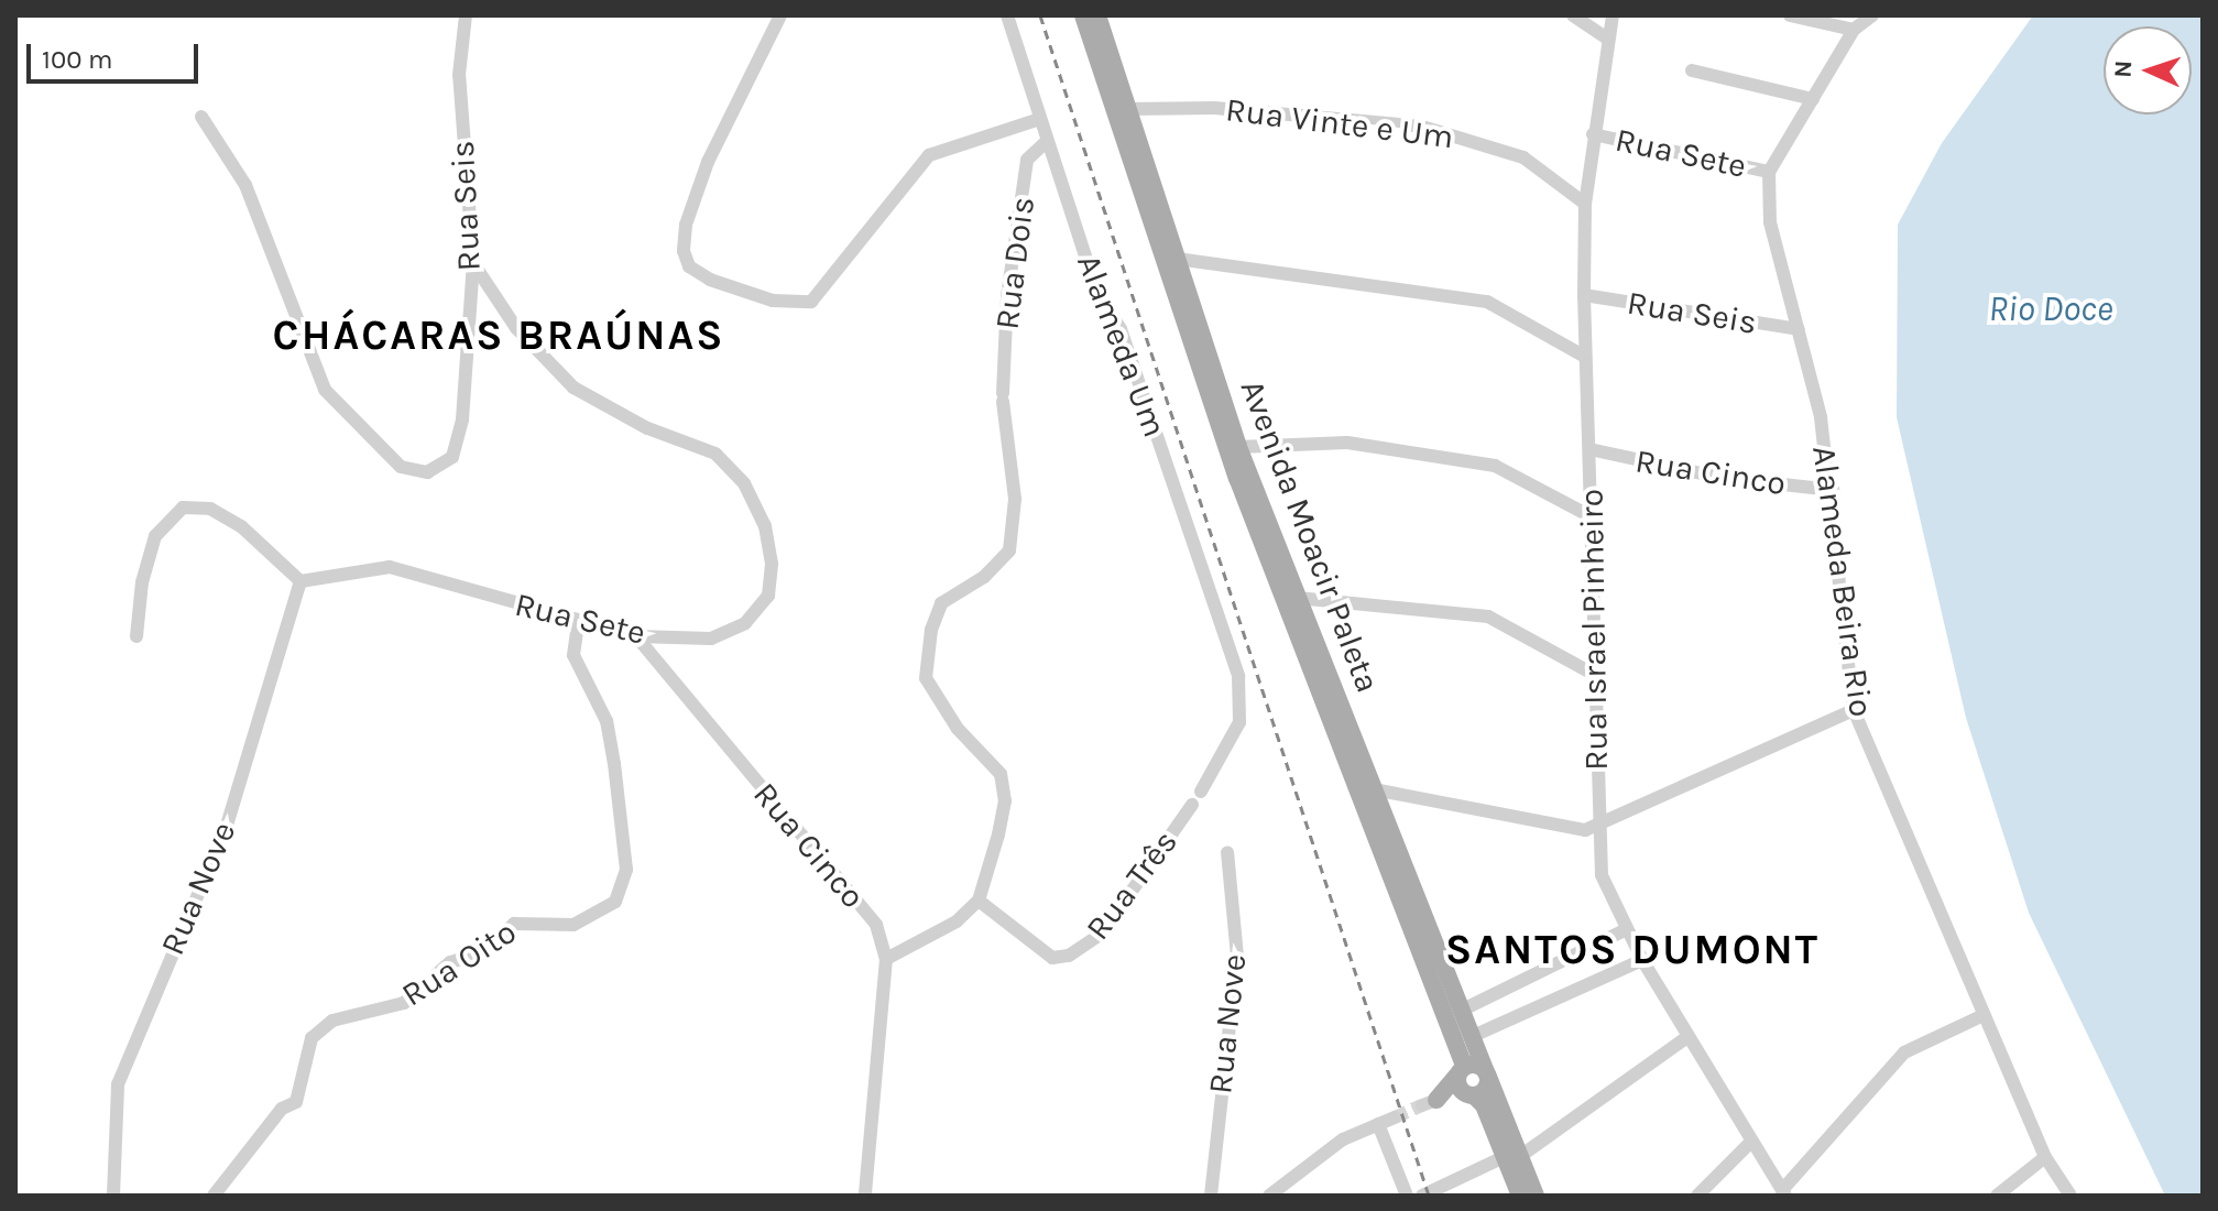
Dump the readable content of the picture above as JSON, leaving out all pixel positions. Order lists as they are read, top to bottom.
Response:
{
  "streets": {
    "main road": ["Avenida Moacir Paleta"],
    "street": [
      "Rua Vinte e Um",
      "Rua Sete",
      "Rua Seis",
      "Rua Dois",
      "Alameda Um",
      "Rua Cinco",
      "Alameda Beira Rio",
      "Rua Israel Pinheiro",
      "Rua Três",
      "Rua Nove",
      "Rua Oito"
    ]
  },
  "crossings": [
    ["Rua Vinte e Um", "Avenida Moacir Paleta"],
    ["Rua Vinte e Um", "Rua Israel Pinheiro"],
    ["Rua Sete", "Rua Seis"],
    ["Rua Sete", "Rua Cinco"],
    ["Rua Sete", "Alameda Beira Rio"],
    ["Rua Sete", "Rua Israel Pinheiro"],
    ["Rua Sete", "Rua Nove"],
    ["Rua Sete", "Rua Oito"],
    ["Rua Seis", "Alameda Beira Rio"],
    ["Rua Seis", "Rua Israel Pinheiro"],
    ["Rua Dois", "Alameda Um"],
    ["Rua Dois", "Rua Três"],
    ["Rua Cinco", "Alameda Beira Rio"],
    ["Rua Cinco", "Rua Israel Pinheiro"]
  ],
  "districts": ["CHÁCARAS BRAÚNAS", "SANTOS DUMONT"],
  "water": ["Rio Doce"],
  "scale_bar": "100 m",
  "north": "left"
}
